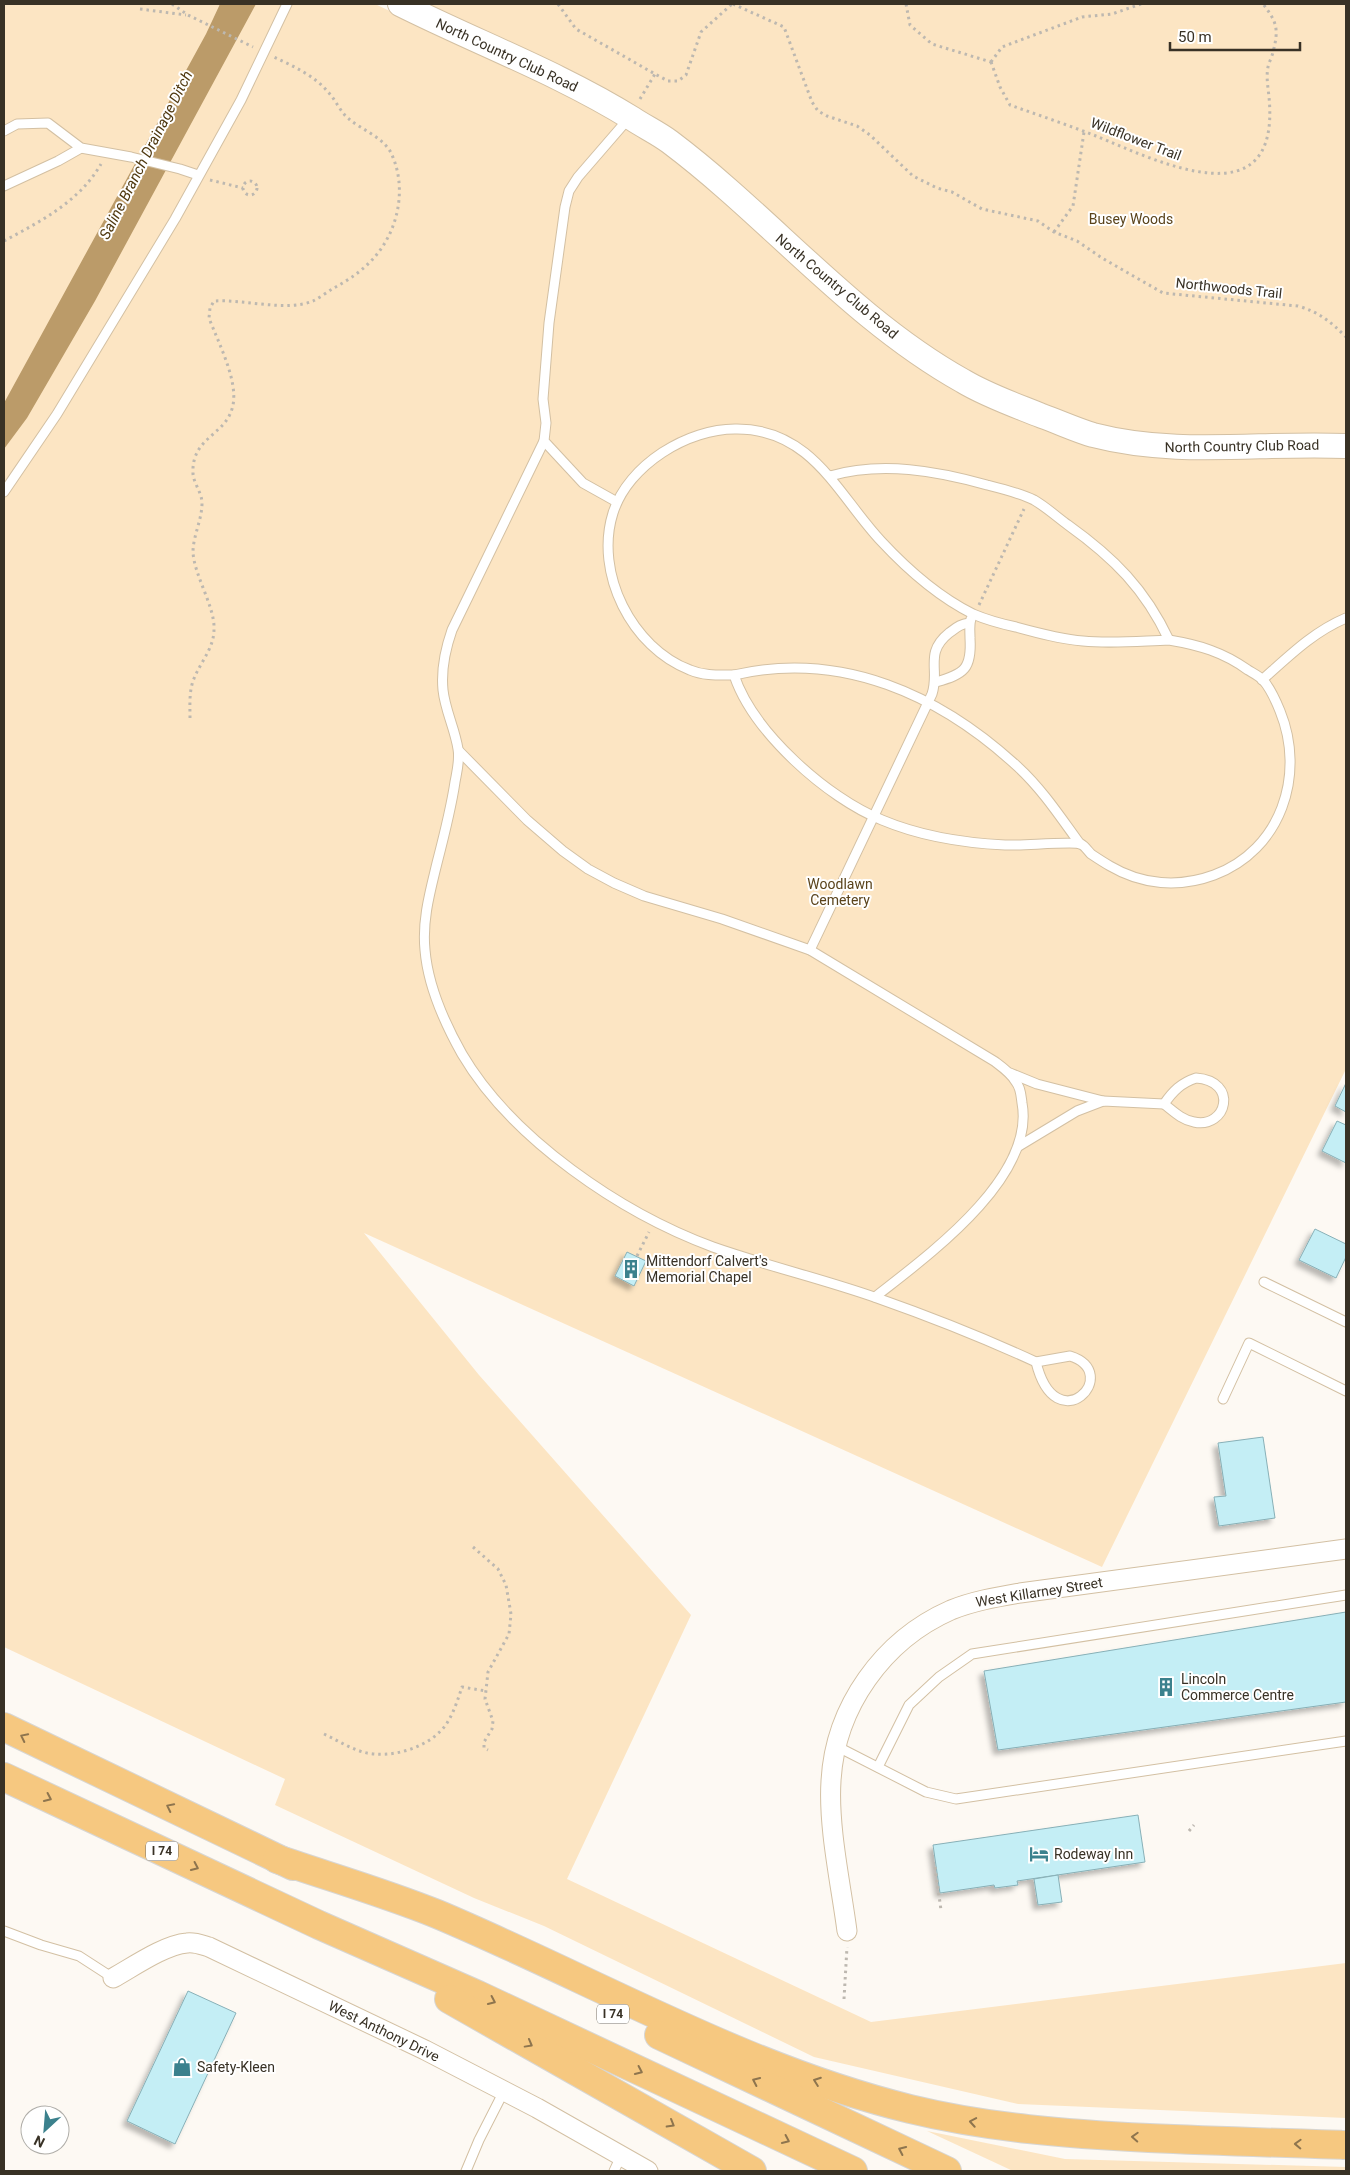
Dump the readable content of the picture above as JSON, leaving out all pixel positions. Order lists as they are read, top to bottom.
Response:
{
  "streets": {
    "highway": ["I 74"],
    "street": ["North Country Club Road", "West Killarney Street", "West Anthony Drive"],
    "path": ["Wildflower Trail", "Northwoods Trail"]
  },
  "water": ["Saline Branch Drainage Ditch"],
  "parks": ["Busey Woods", "Woodlawn Cemetery"],
  "places": {
    "building": ["Mittendorf Calvert's Memorial Chapel", "Lincoln Commerce Centre"],
    "hotel": ["Rodeway Inn"],
    "shop": ["Safety-Kleen"]
  },
  "scale_bar": "50 m",
  "north": "bottom left"
}
